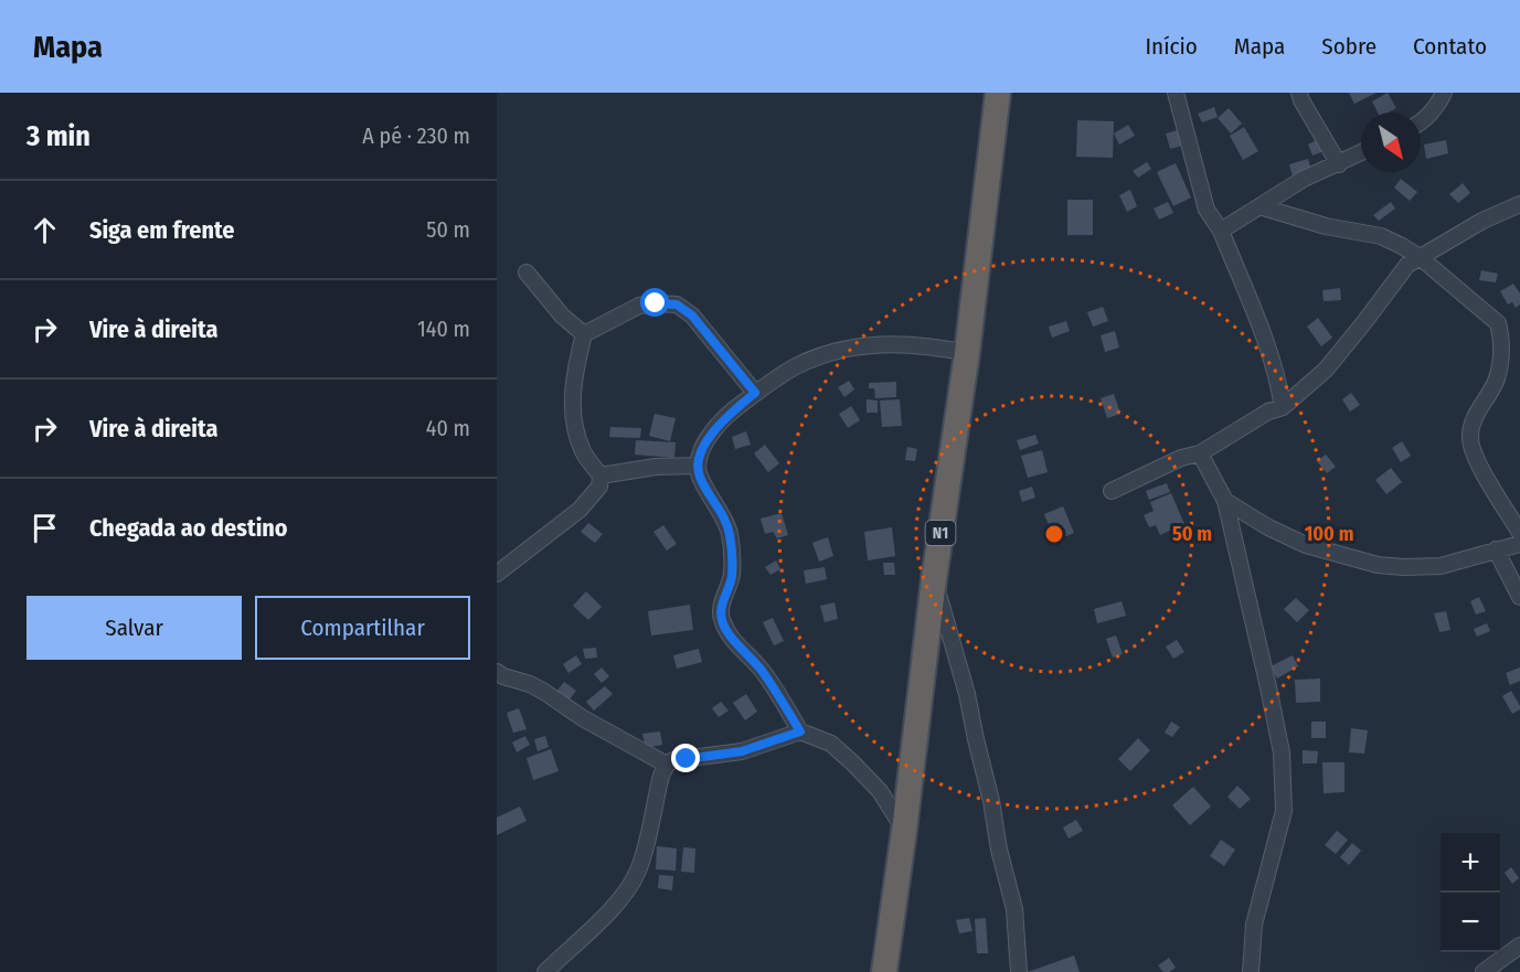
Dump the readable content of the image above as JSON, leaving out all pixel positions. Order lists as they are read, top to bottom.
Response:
{
  "streets": {
    "highway": ["N1"]
  },
  "north": "bottom right",
  "page": {
    "header": "Mapa",
    "nav": [
      "Início",
      "Mapa",
      "Sobre",
      "Contato"
    ],
    "heading": ["3 min", "A pé · 230 m"],
    "list": [
      ["Siga em frente", "50 m"],
      ["Vire à direita", "140 m"],
      ["Vire à direita", "40 m"],
      "Chegada ao destino"
    ],
    "buttons": ["Salvar", "Compartilhar"],
    "map_buttons": ["+", "−"]
  },
  "rings": ["50 m", "100 m"]
}
